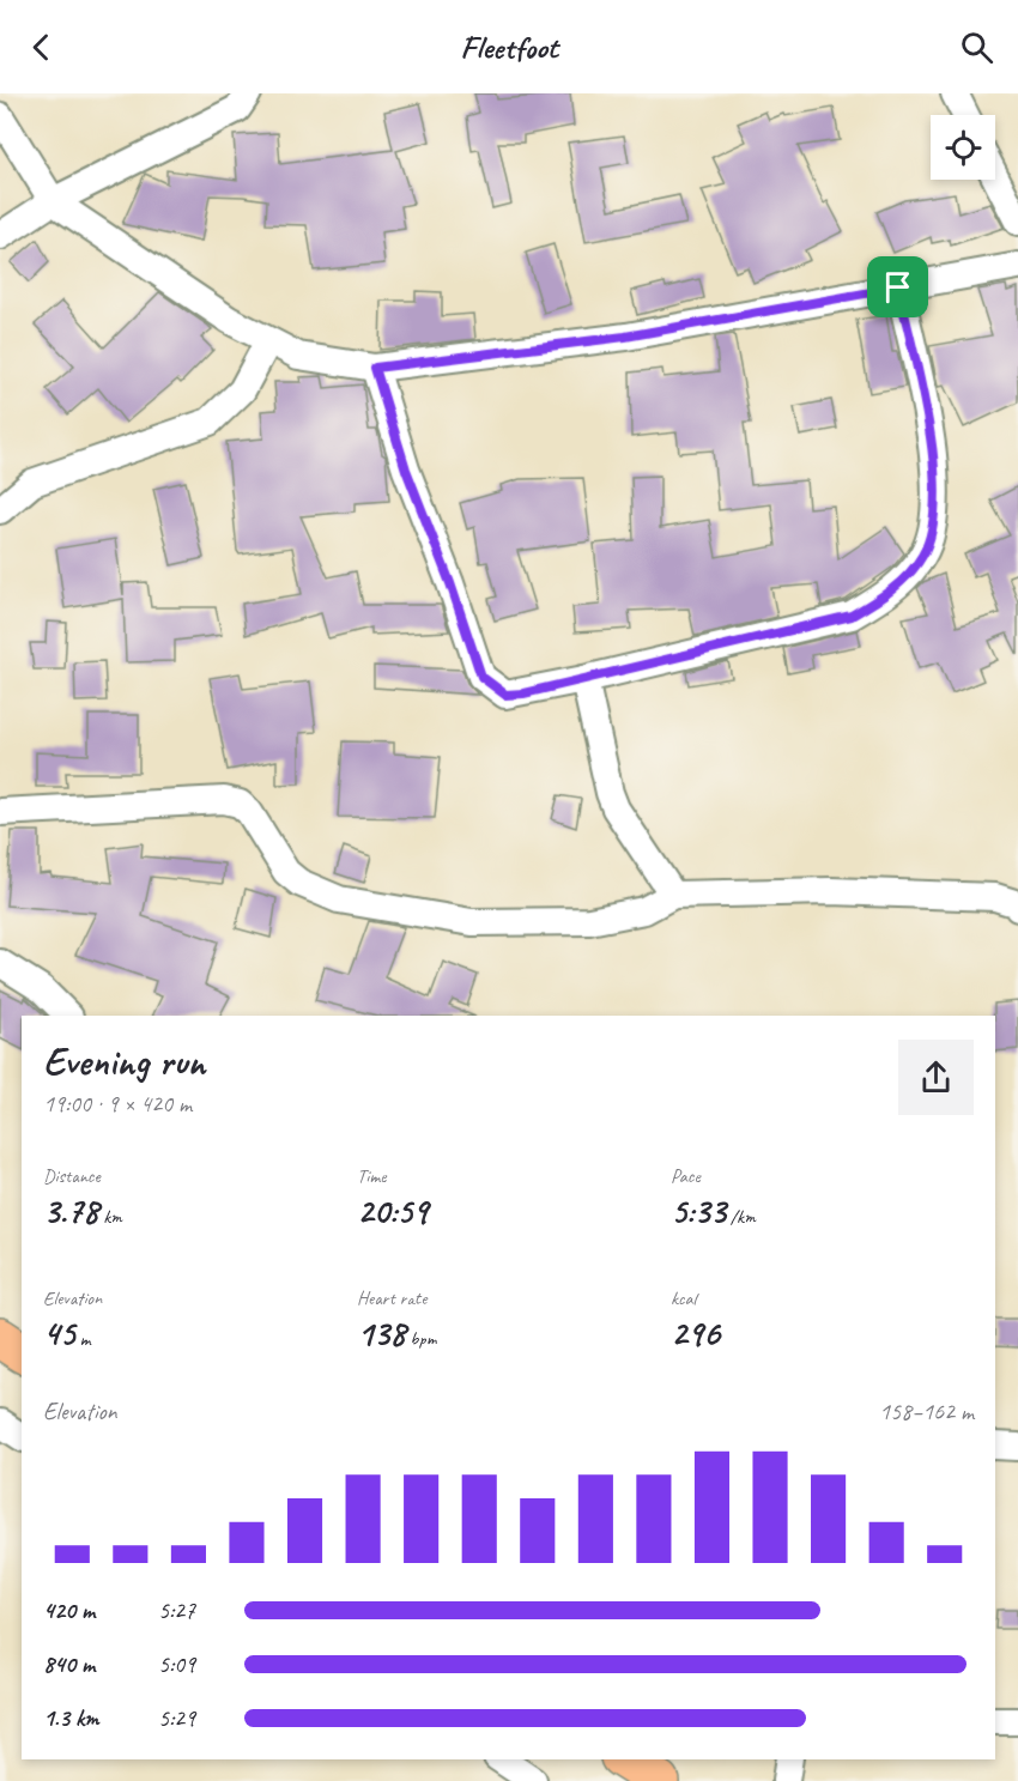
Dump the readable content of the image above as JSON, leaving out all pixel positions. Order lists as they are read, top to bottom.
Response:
{
  "page": {
    "header": "Fleetfoot",
    "heading": ["Evening run", "19:00 · 9 × 420 m"],
    "stats": [
      ["Distance", "3.78 km"],
      ["Time", "20:59"],
      ["Pace", "5:33 /km"],
      ["Elevation", "45 m"],
      ["Heart rate", "138 bpm"],
      ["kcal", "296"]
    ],
    "chart": ["Elevation", "158–162 m"],
    "list": [
      {
        "name": "420 m",
        "note": "5:27"
      },
      {
        "name": "840 m",
        "note": "5:09"
      },
      {
        "name": "1.3 km",
        "note": "5:29"
      }
    ]
  }
}
